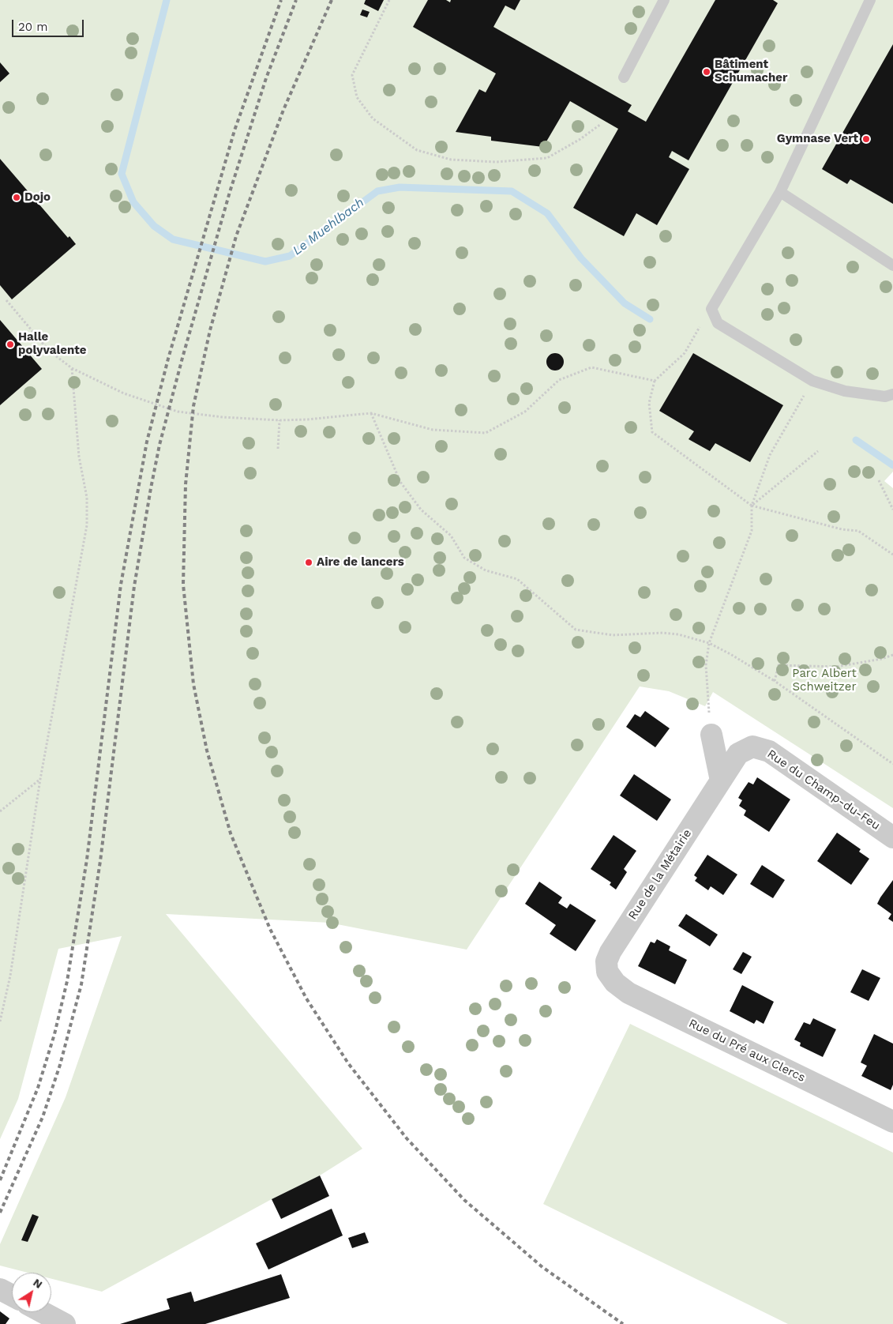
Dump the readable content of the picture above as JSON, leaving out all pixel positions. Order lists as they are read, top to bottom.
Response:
{
  "streets": {
    "street": ["Rue du Champ-du-Feu", "Rue de la Métairie", "Rue du Pré aux Clercs"]
  },
  "crossings": [
    ["Rue du Champ-du-Feu", "Rue de la Métairie"],
    ["Rue de la Métairie", "Rue du Pré aux Clercs"]
  ],
  "water": ["Le Muehlbach"],
  "parks": ["Parc Albert Schweitzer"],
  "places": [
    "Bâtiment Schumacher",
    "Gymnase Vert",
    "Dojo",
    "Halle polyvalente",
    "Aire de lancers"
  ],
  "scale_bar": "20 m",
  "north": "top right"
}
